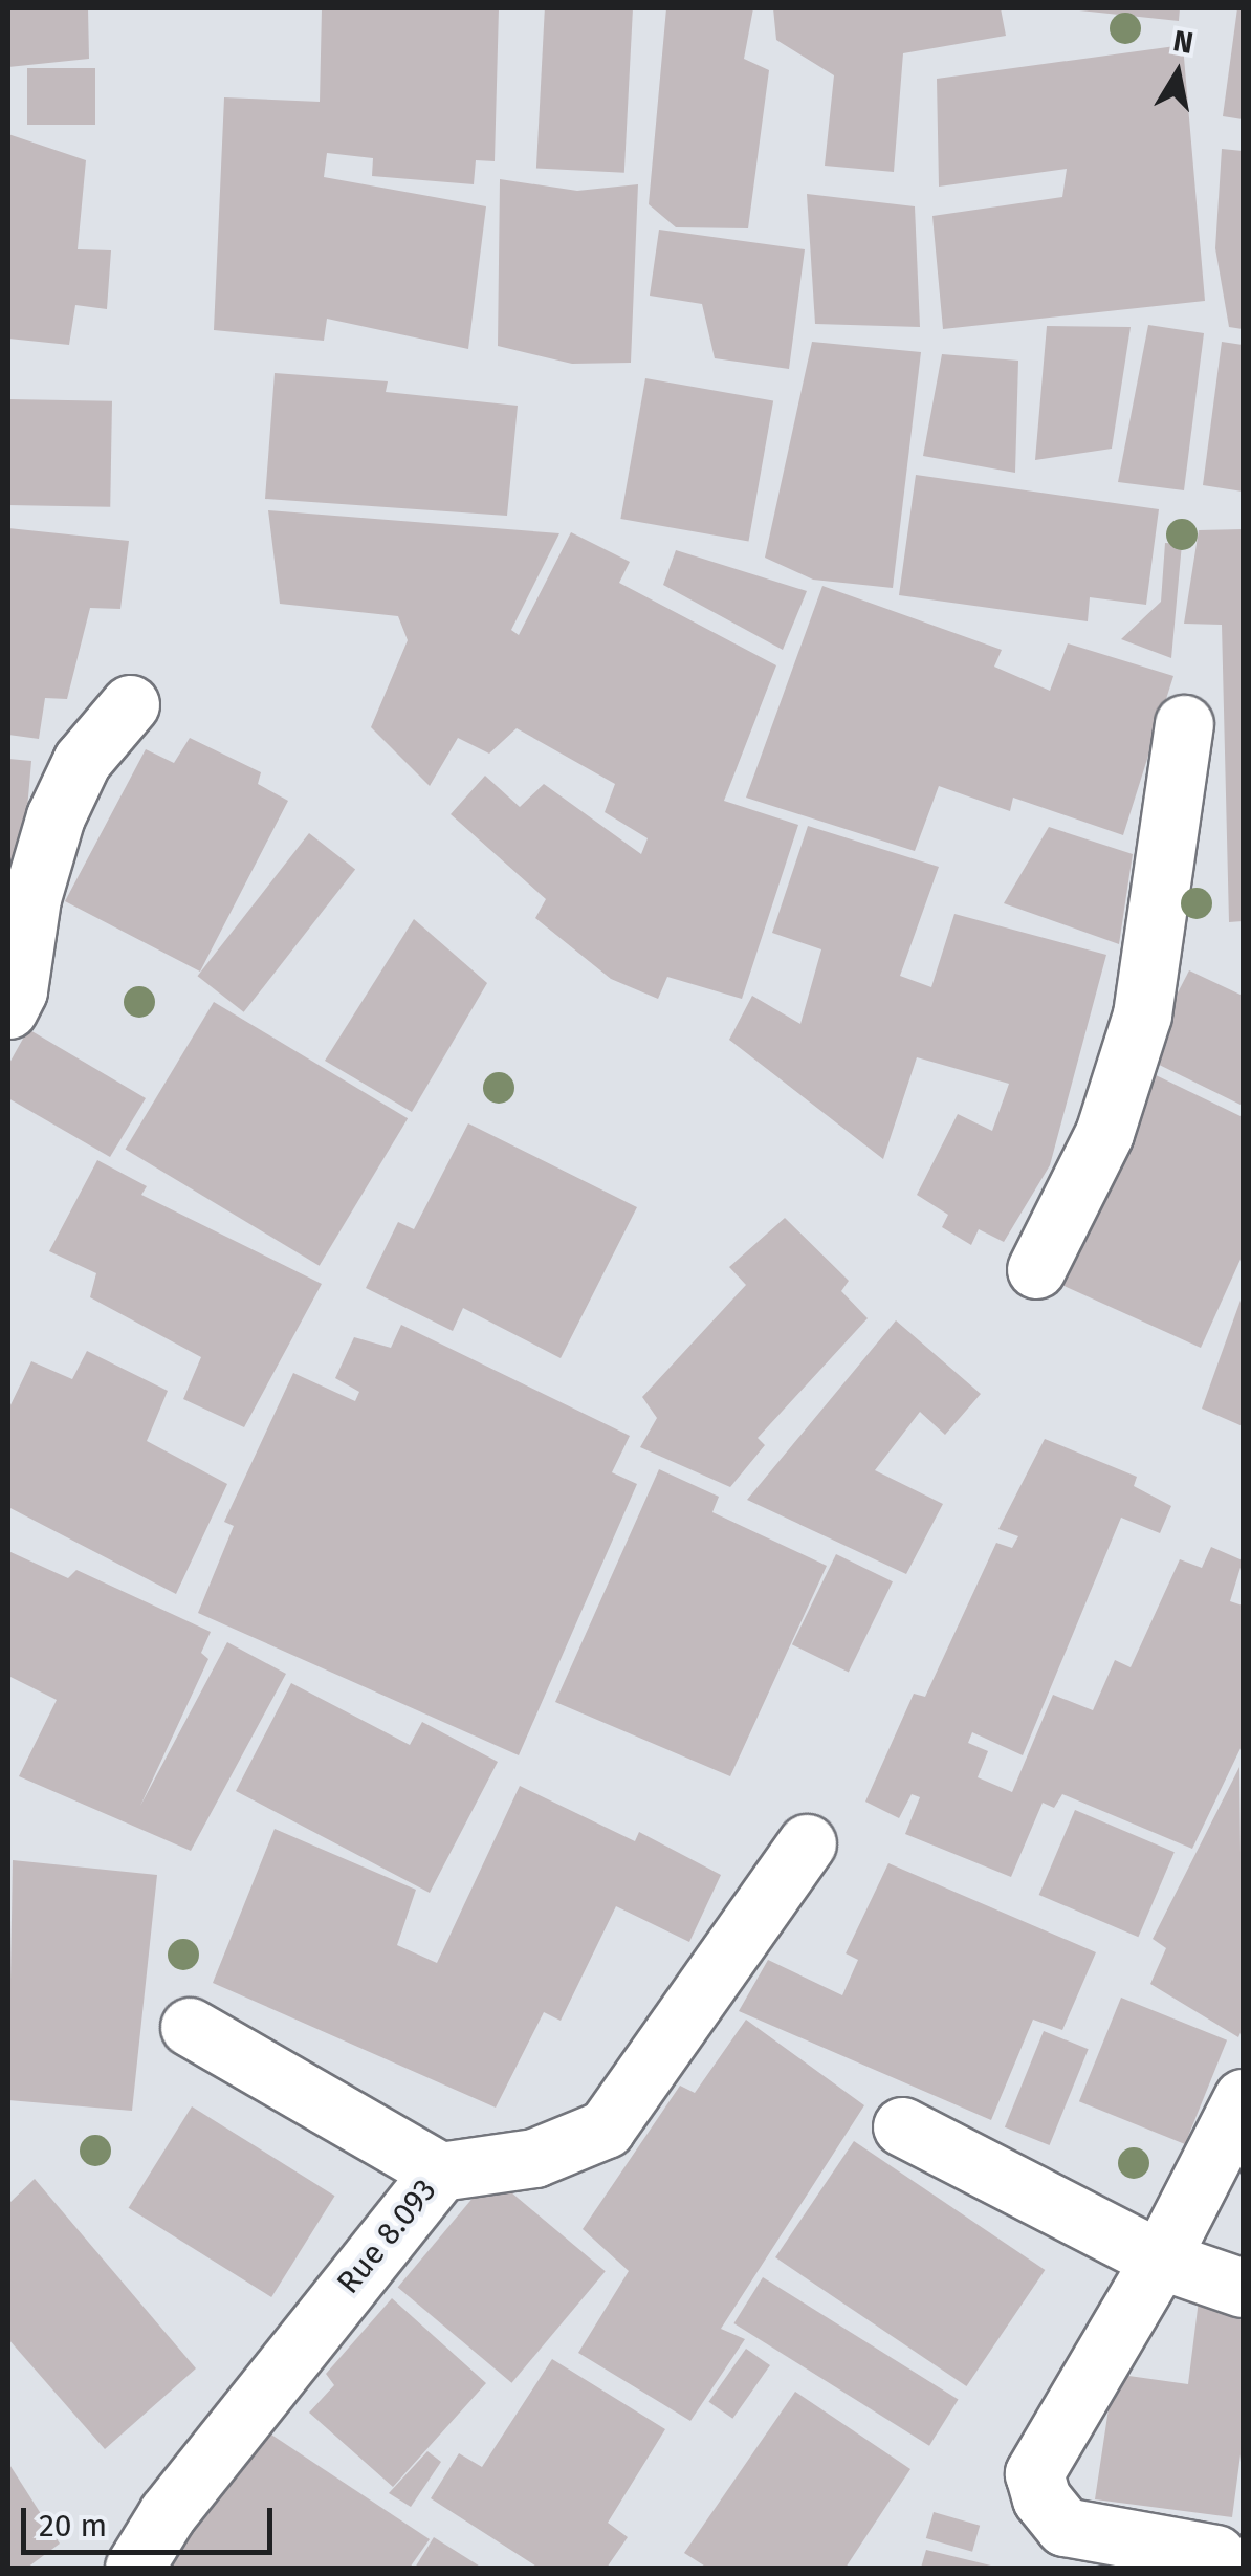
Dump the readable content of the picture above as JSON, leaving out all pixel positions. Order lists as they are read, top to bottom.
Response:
{
  "streets": {
    "street": ["Rue 8.093"]
  },
  "scale_bar": "20 m",
  "north": "top"
}
